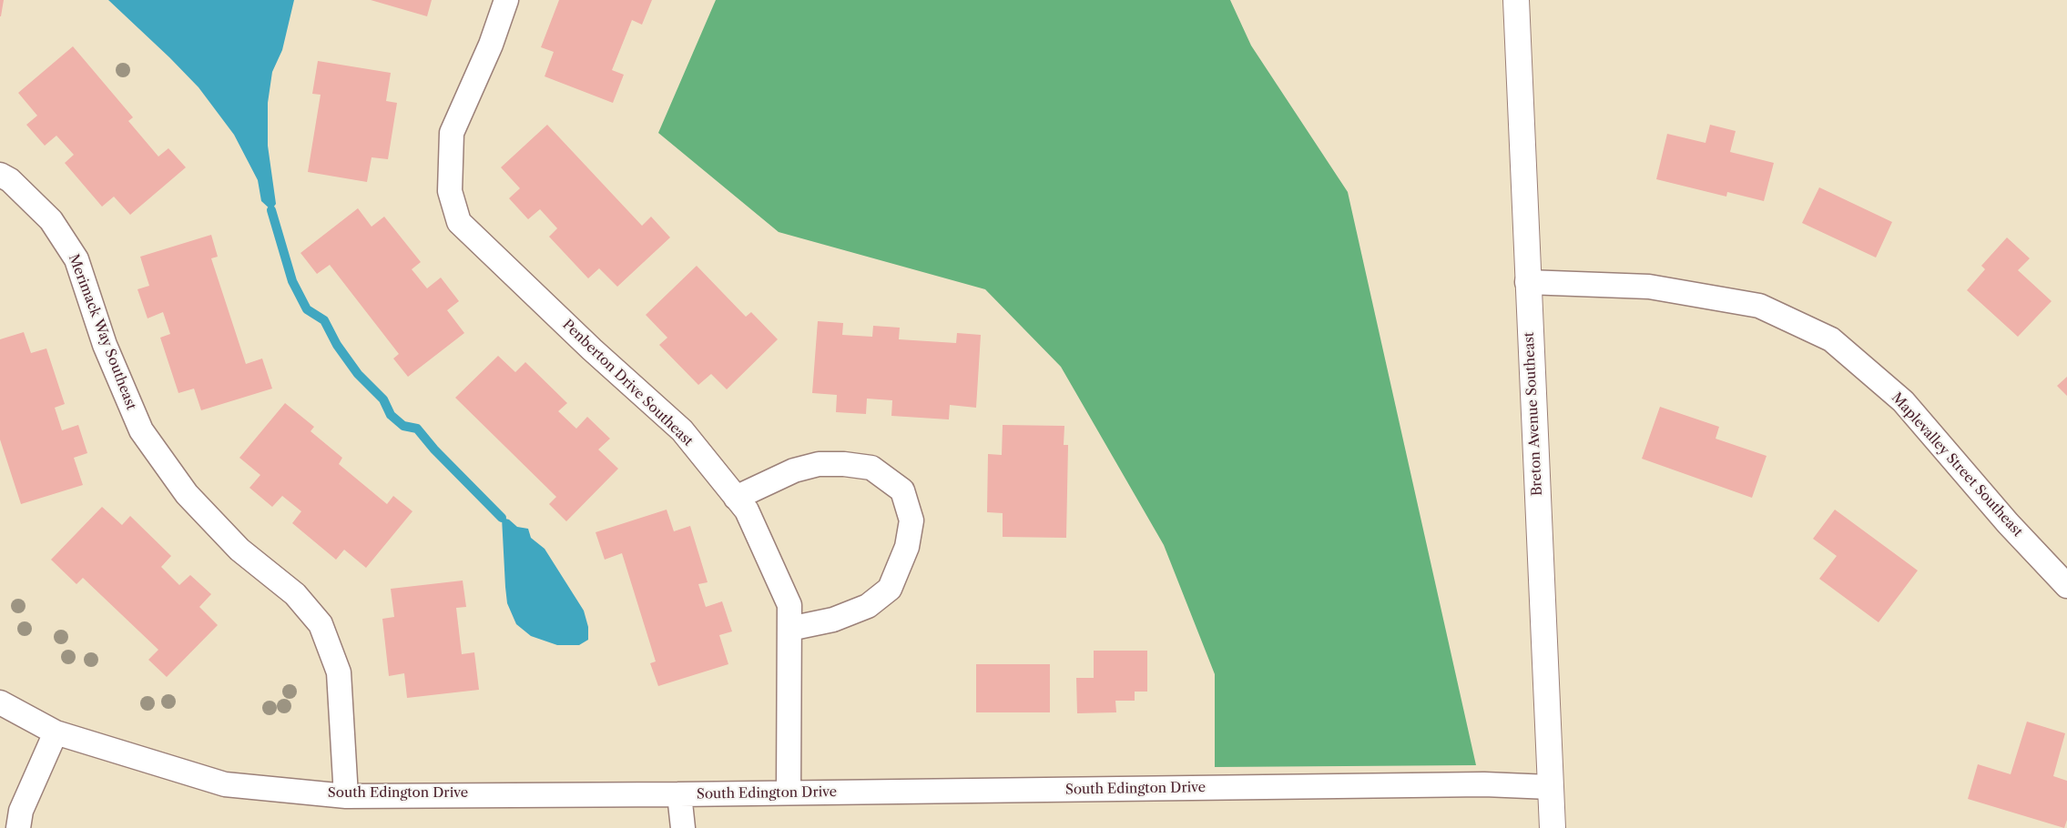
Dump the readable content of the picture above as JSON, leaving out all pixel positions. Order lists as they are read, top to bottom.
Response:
{
  "streets": {
    "main road": ["Breton Avenue Southeast"],
    "street": [
      "Merimack Way Southeast",
      "Penberton Drive Southeast",
      "Maplevalley Street Southeast",
      "South Edington Drive"
    ]
  },
  "crossings": [
    ["Merimack Way Southeast", "South Edington Drive"],
    ["Penberton Drive Southeast", "South Edington Drive"],
    ["Breton Avenue Southeast", "Maplevalley Street Southeast"],
    ["Breton Avenue Southeast", "South Edington Drive"]
  ]
}
